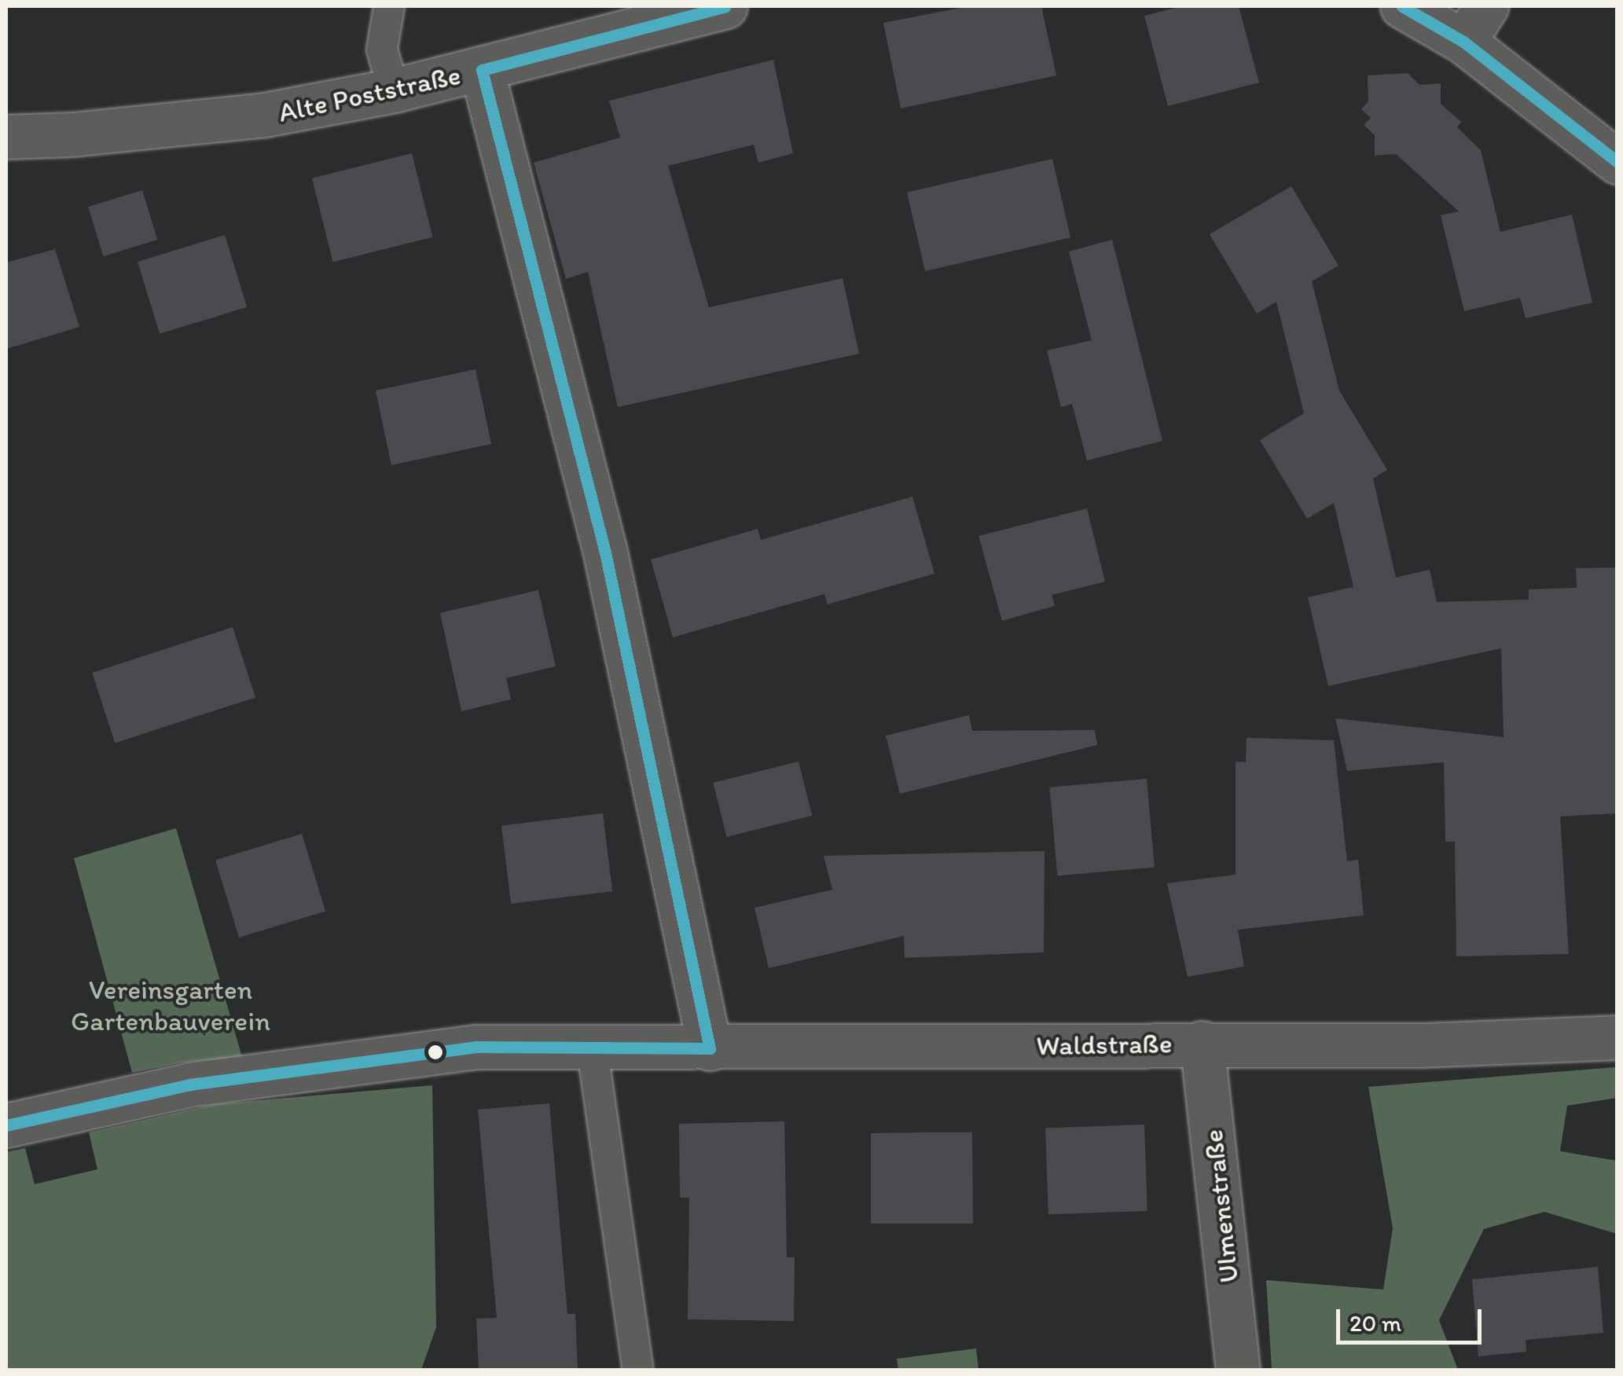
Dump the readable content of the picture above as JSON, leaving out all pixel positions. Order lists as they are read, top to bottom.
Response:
{
  "streets": {
    "street": ["Alte Poststraße", "Waldstraße", "Ulmenstraße"]
  },
  "crossings": [
    ["Waldstraße", "Ulmenstraße"]
  ],
  "parks": ["Vereinsgarten Gartenbauverein"],
  "scale_bar": "20 m"
}
